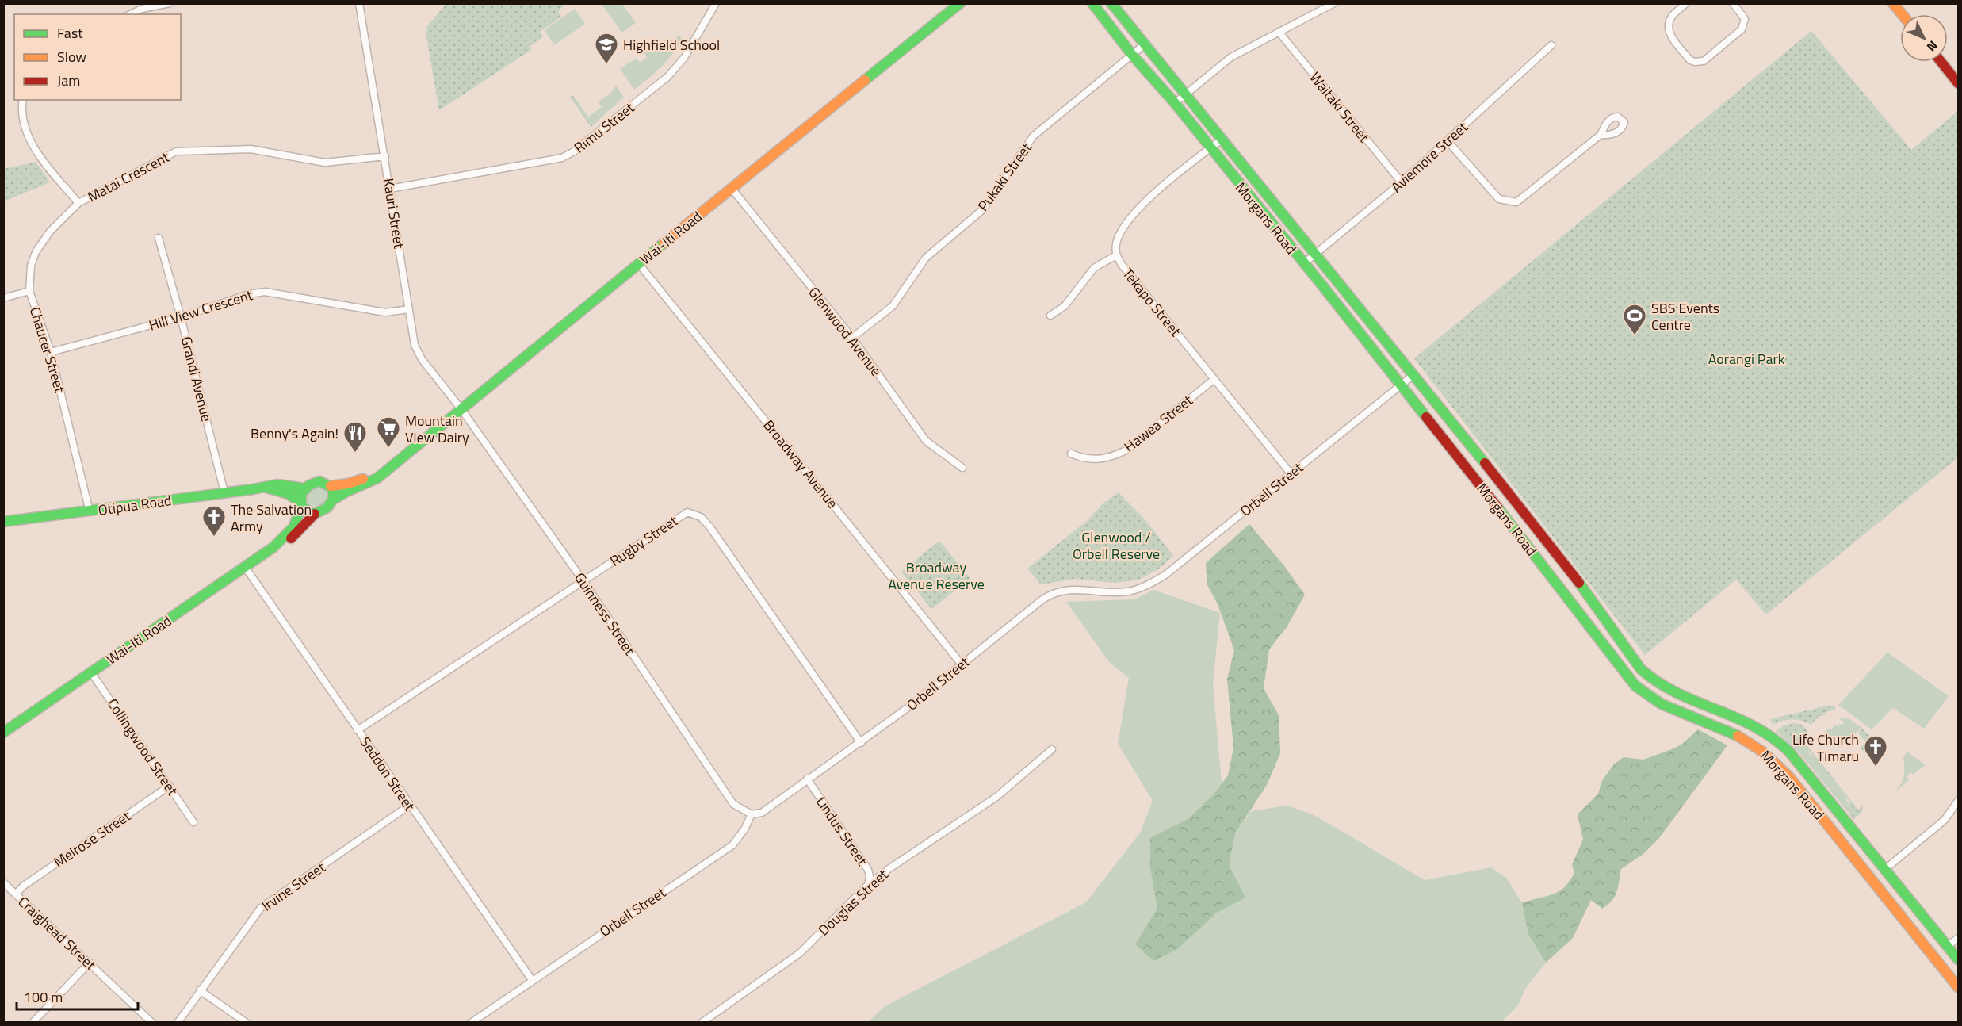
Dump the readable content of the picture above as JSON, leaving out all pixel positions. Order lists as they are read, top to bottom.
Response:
{
  "streets": {
    "street": [
      "Waitaki Street",
      "Rimu Street",
      "Aviemore Street",
      "Matai Crescent",
      "Pukaki Street",
      "Kauri Street",
      "Morgans Road",
      "Wai-Iti Road",
      "Tekapo Street",
      "Hill View Crescent",
      "Glenwood Avenue",
      "Chaucer Street",
      "Grandi Avenue",
      "Hawea Street",
      "Broadway Avenue",
      "Orbell Street",
      "Otipua Road",
      "Rugby Street",
      "Guinness Street",
      "Collingwood Street",
      "Seddon Street",
      "Lindus Street",
      "Melrose Street",
      "Irvine Street",
      "Douglas Street",
      "Craighead Street"
    ]
  },
  "crossings": [
    ["Waitaki Street", "Aviemore Street"],
    ["Rimu Street", "Kauri Street"],
    ["Aviemore Street", "Morgans Road"],
    ["Matai Crescent", "Kauri Street"],
    ["Matai Crescent", "Chaucer Street"],
    ["Pukaki Street", "Morgans Road"],
    ["Pukaki Street", "Glenwood Avenue"],
    ["Kauri Street", "Wai-Iti Road"],
    ["Kauri Street", "Hill View Crescent"],
    ["Kauri Street", "Guinness Street"],
    ["Morgans Road", "Tekapo Street"],
    ["Morgans Road", "Orbell Street"],
    ["Wai-Iti Road", "Glenwood Avenue"],
    ["Wai-Iti Road", "Broadway Avenue"],
    ["Wai-Iti Road", "Otipua Road"],
    ["Wai-Iti Road", "Guinness Street"],
    ["Wai-Iti Road", "Collingwood Street"],
    ["Wai-Iti Road", "Seddon Street"],
    ["Tekapo Street", "Hawea Street"],
    ["Tekapo Street", "Orbell Street"],
    ["Hill View Crescent", "Chaucer Street"],
    ["Hill View Crescent", "Grandi Avenue"],
    ["Chaucer Street", "Otipua Road"],
    ["Grandi Avenue", "Otipua Road"],
    ["Broadway Avenue", "Orbell Street"],
    ["Orbell Street", "Rugby Street"],
    ["Orbell Street", "Guinness Street"],
    ["Orbell Street", "Seddon Street"],
    ["Orbell Street", "Lindus Street"],
    ["Rugby Street", "Guinness Street"],
    ["Rugby Street", "Seddon Street"],
    ["Collingwood Street", "Melrose Street"],
    ["Seddon Street", "Irvine Street"],
    ["Lindus Street", "Douglas Street"],
    ["Melrose Street", "Craighead Street"]
  ],
  "parks": ["Aorangi Park", "Glenwood / Orbell Reserve", "Broadway Avenue Reserve"],
  "places": {
    "school or university": ["Highfield School"],
    "sports": ["SBS Events Centre"],
    "supermarket": ["Mountain View Dairy"],
    "restaurant": ["Benny's Again!"],
    "church": ["The Salvation Army", "Life Church Timaru"]
  },
  "legend": ["Fast", "Slow", "Jam"],
  "scale_bar": "100 m",
  "north": "bottom right"
}
